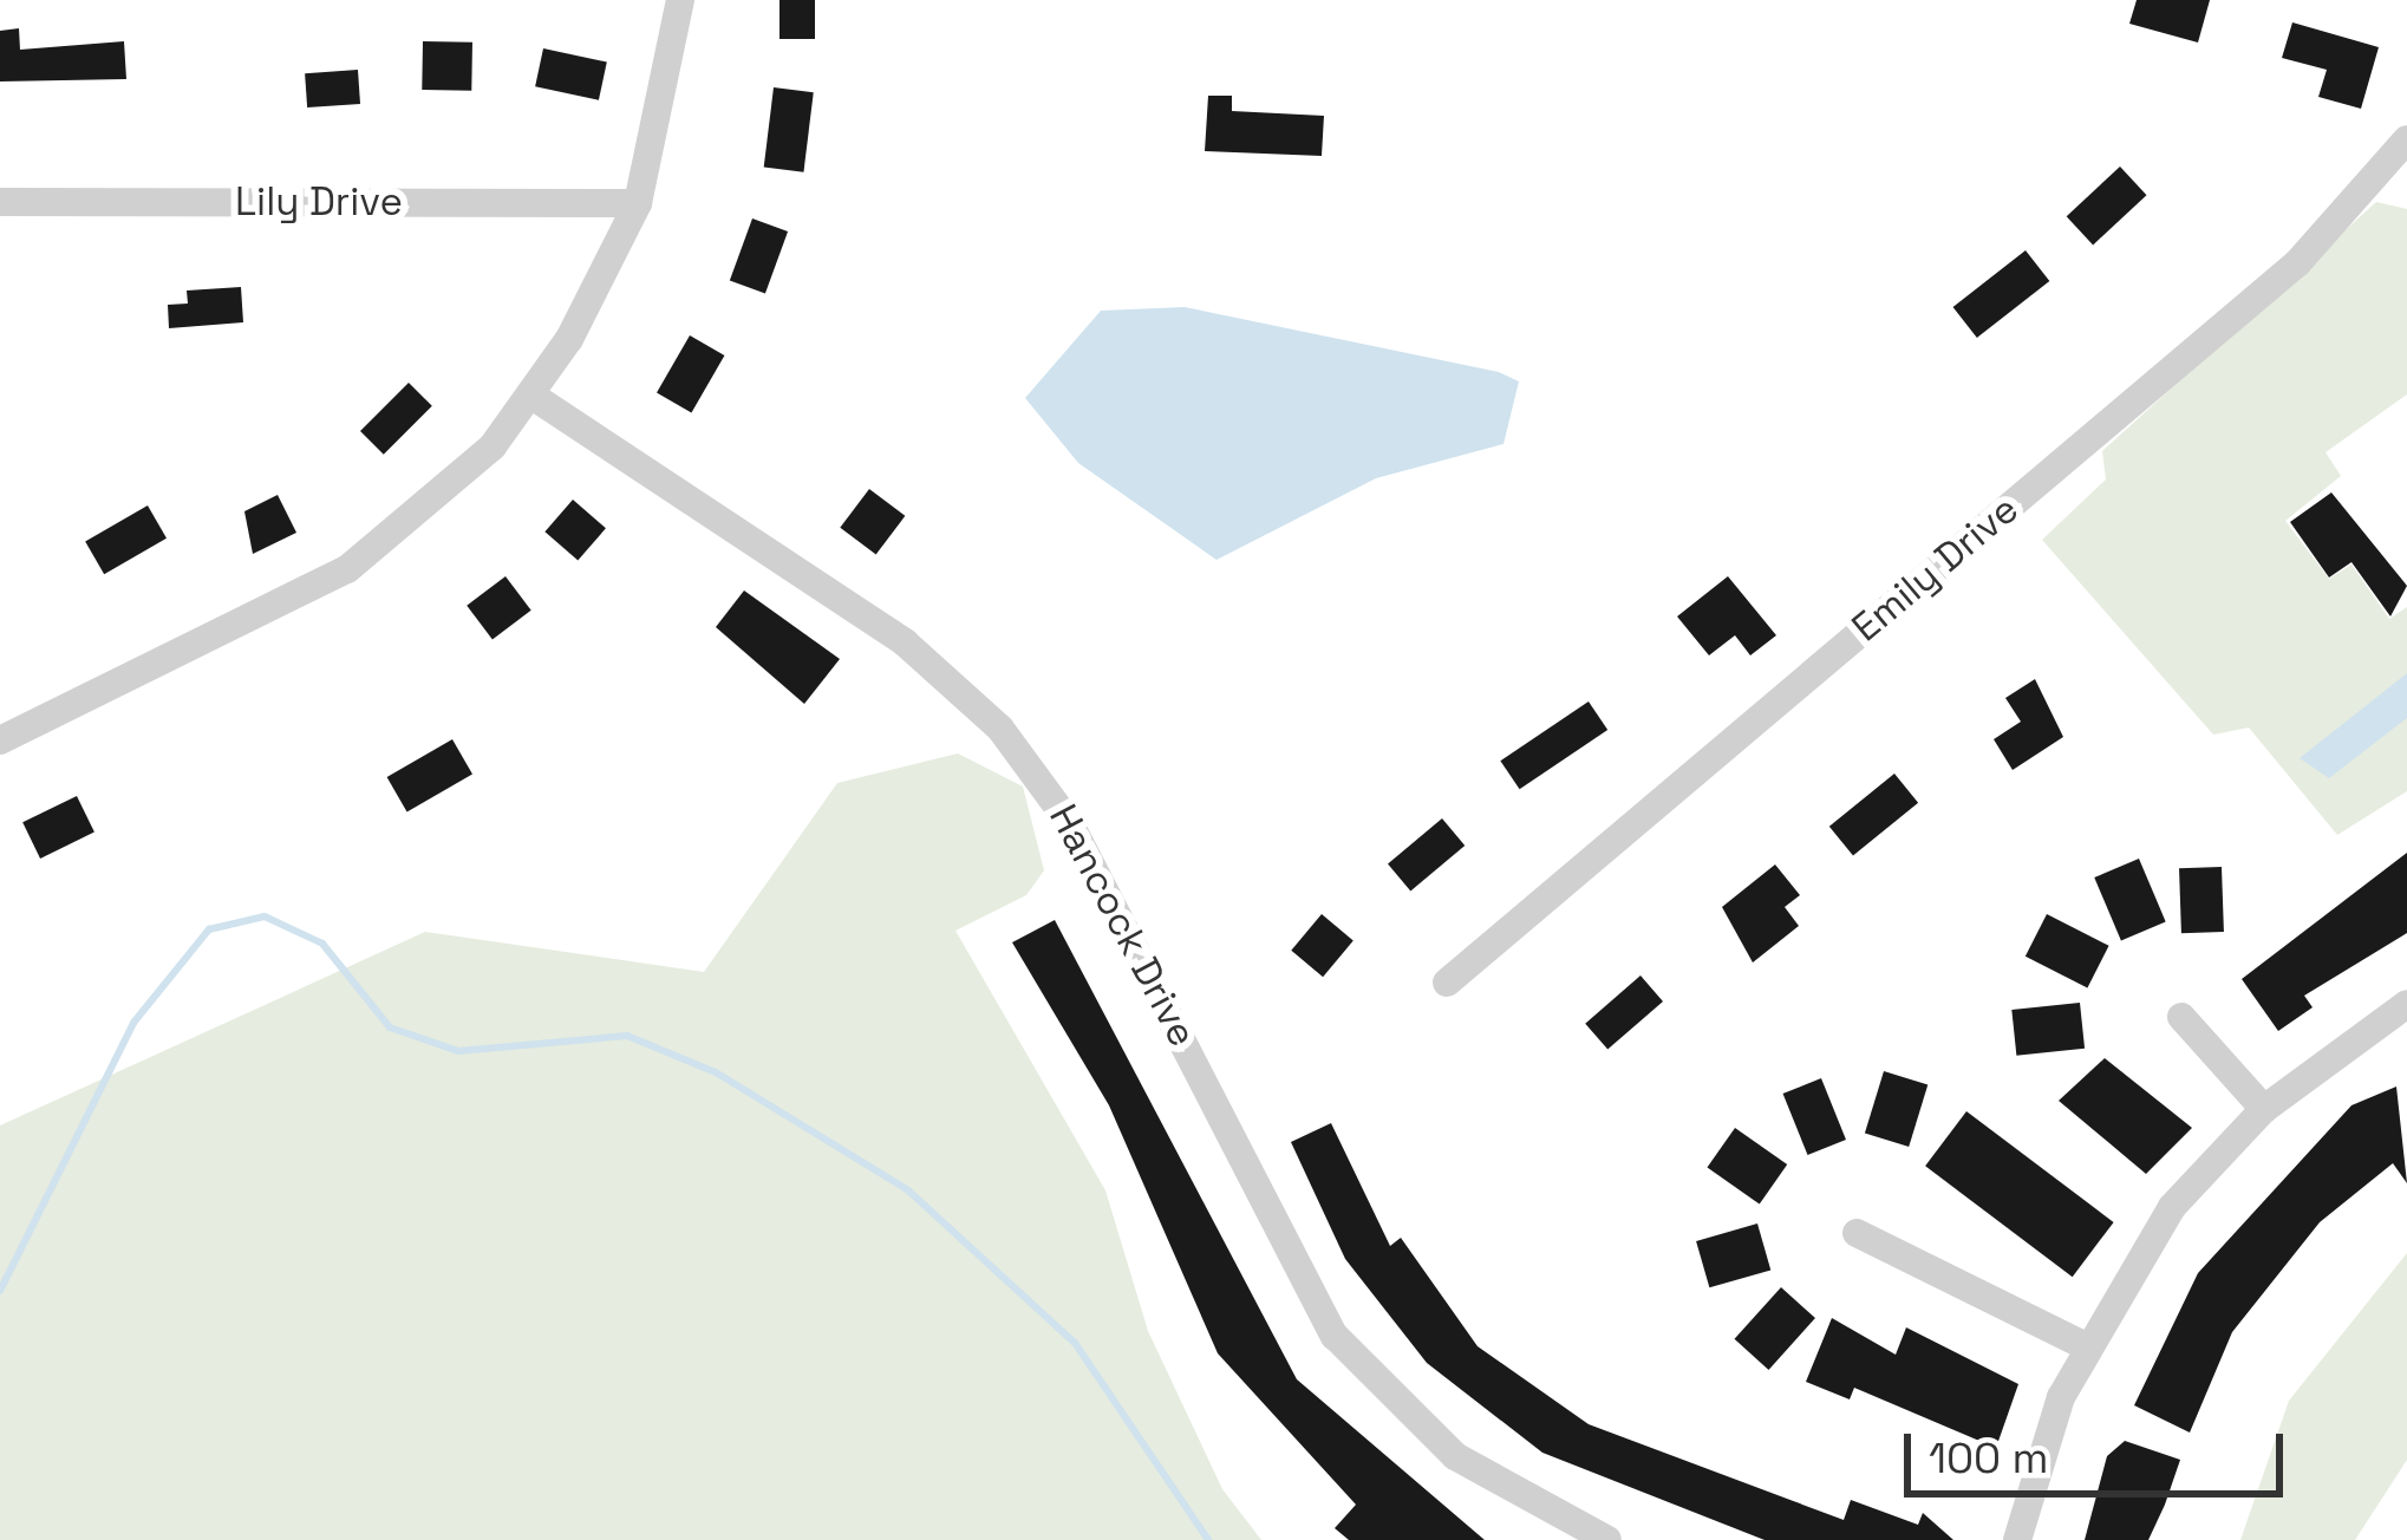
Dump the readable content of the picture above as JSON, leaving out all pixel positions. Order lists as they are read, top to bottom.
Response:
{
  "streets": {
    "street": ["Lily Drive", "Emily Drive", "Hancock Drive"]
  },
  "scale_bar": "100 m"
}
